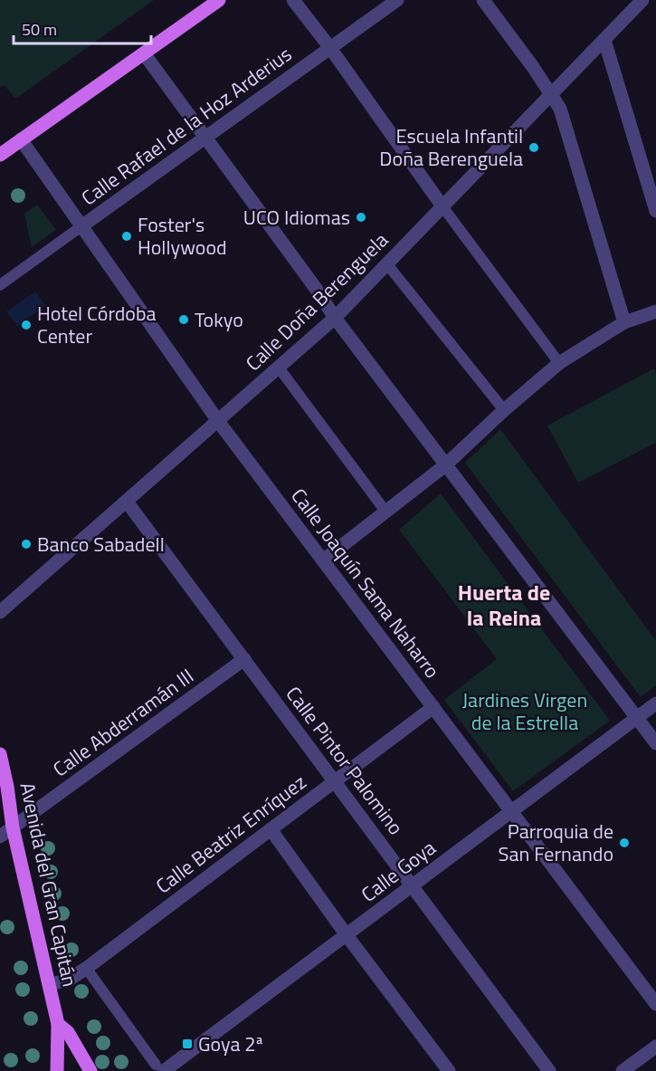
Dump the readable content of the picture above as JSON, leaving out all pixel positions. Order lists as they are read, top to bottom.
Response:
{
  "streets": {
    "main road": ["Avenida del Gran Capitán"],
    "street": [
      "Calle Rafael de la Hoz Arderius",
      "Calle Doña Berenguela",
      "Calle Joaquín Sama Naharro",
      "Calle Abderramán III",
      "Calle Pintor Palomino",
      "Calle Beatriz Enríquez",
      "Calle Goya"
    ]
  },
  "crossings": [
    ["Calle Rafael de la Hoz Arderius", "Calle Joaquín Sama Naharro"],
    ["Calle Doña Berenguela", "Calle Joaquín Sama Naharro"],
    ["Calle Doña Berenguela", "Calle Pintor Palomino"],
    ["Calle Joaquín Sama Naharro", "Calle Beatriz Enríquez"],
    ["Calle Joaquín Sama Naharro", "Calle Goya"],
    ["Calle Abderramán III", "Calle Pintor Palomino"],
    ["Calle Abderramán III", "Avenida del Gran Capitán"],
    ["Calle Pintor Palomino", "Calle Beatriz Enríquez"],
    ["Calle Pintor Palomino", "Calle Goya"],
    ["Calle Beatriz Enríquez", "Avenida del Gran Capitán"]
  ],
  "districts": ["Huerta de la Reina"],
  "parks": ["Jardines Virgen de la Estrella"],
  "places": {
    "other": [
      "Escuela Infantil Doña Berenguela",
      "UCO Idiomas",
      "Foster's Hollywood",
      "Tokyo",
      "Hotel Córdoba Center",
      "Banco Sabadell",
      "Parroquia de San Fernando"
    ],
    "transit": ["Goya 2ª"]
  },
  "scale_bar": "50 m"
}
